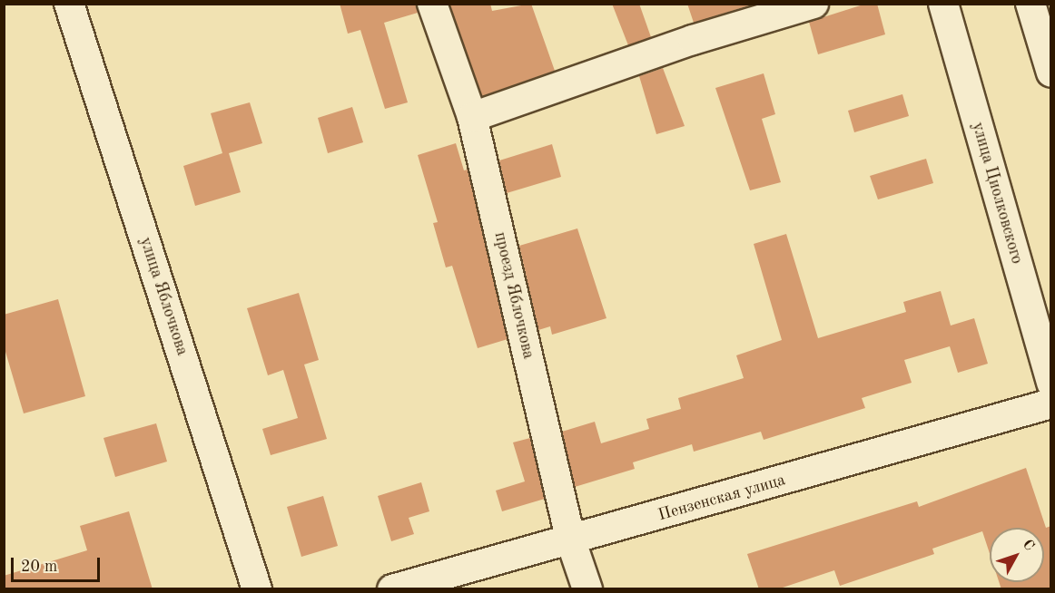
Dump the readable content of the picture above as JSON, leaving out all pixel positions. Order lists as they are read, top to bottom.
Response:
{
  "streets": {
    "street": [
      "улица Циолковского",
      "проезд Яблочкова",
      "улица Яблочкова",
      "Пензенская улица"
    ]
  },
  "crossings": [
    ["проезд Яблочкова", "Пензенская улица"]
  ],
  "scale_bar": "20 m",
  "north": "top right"
}
